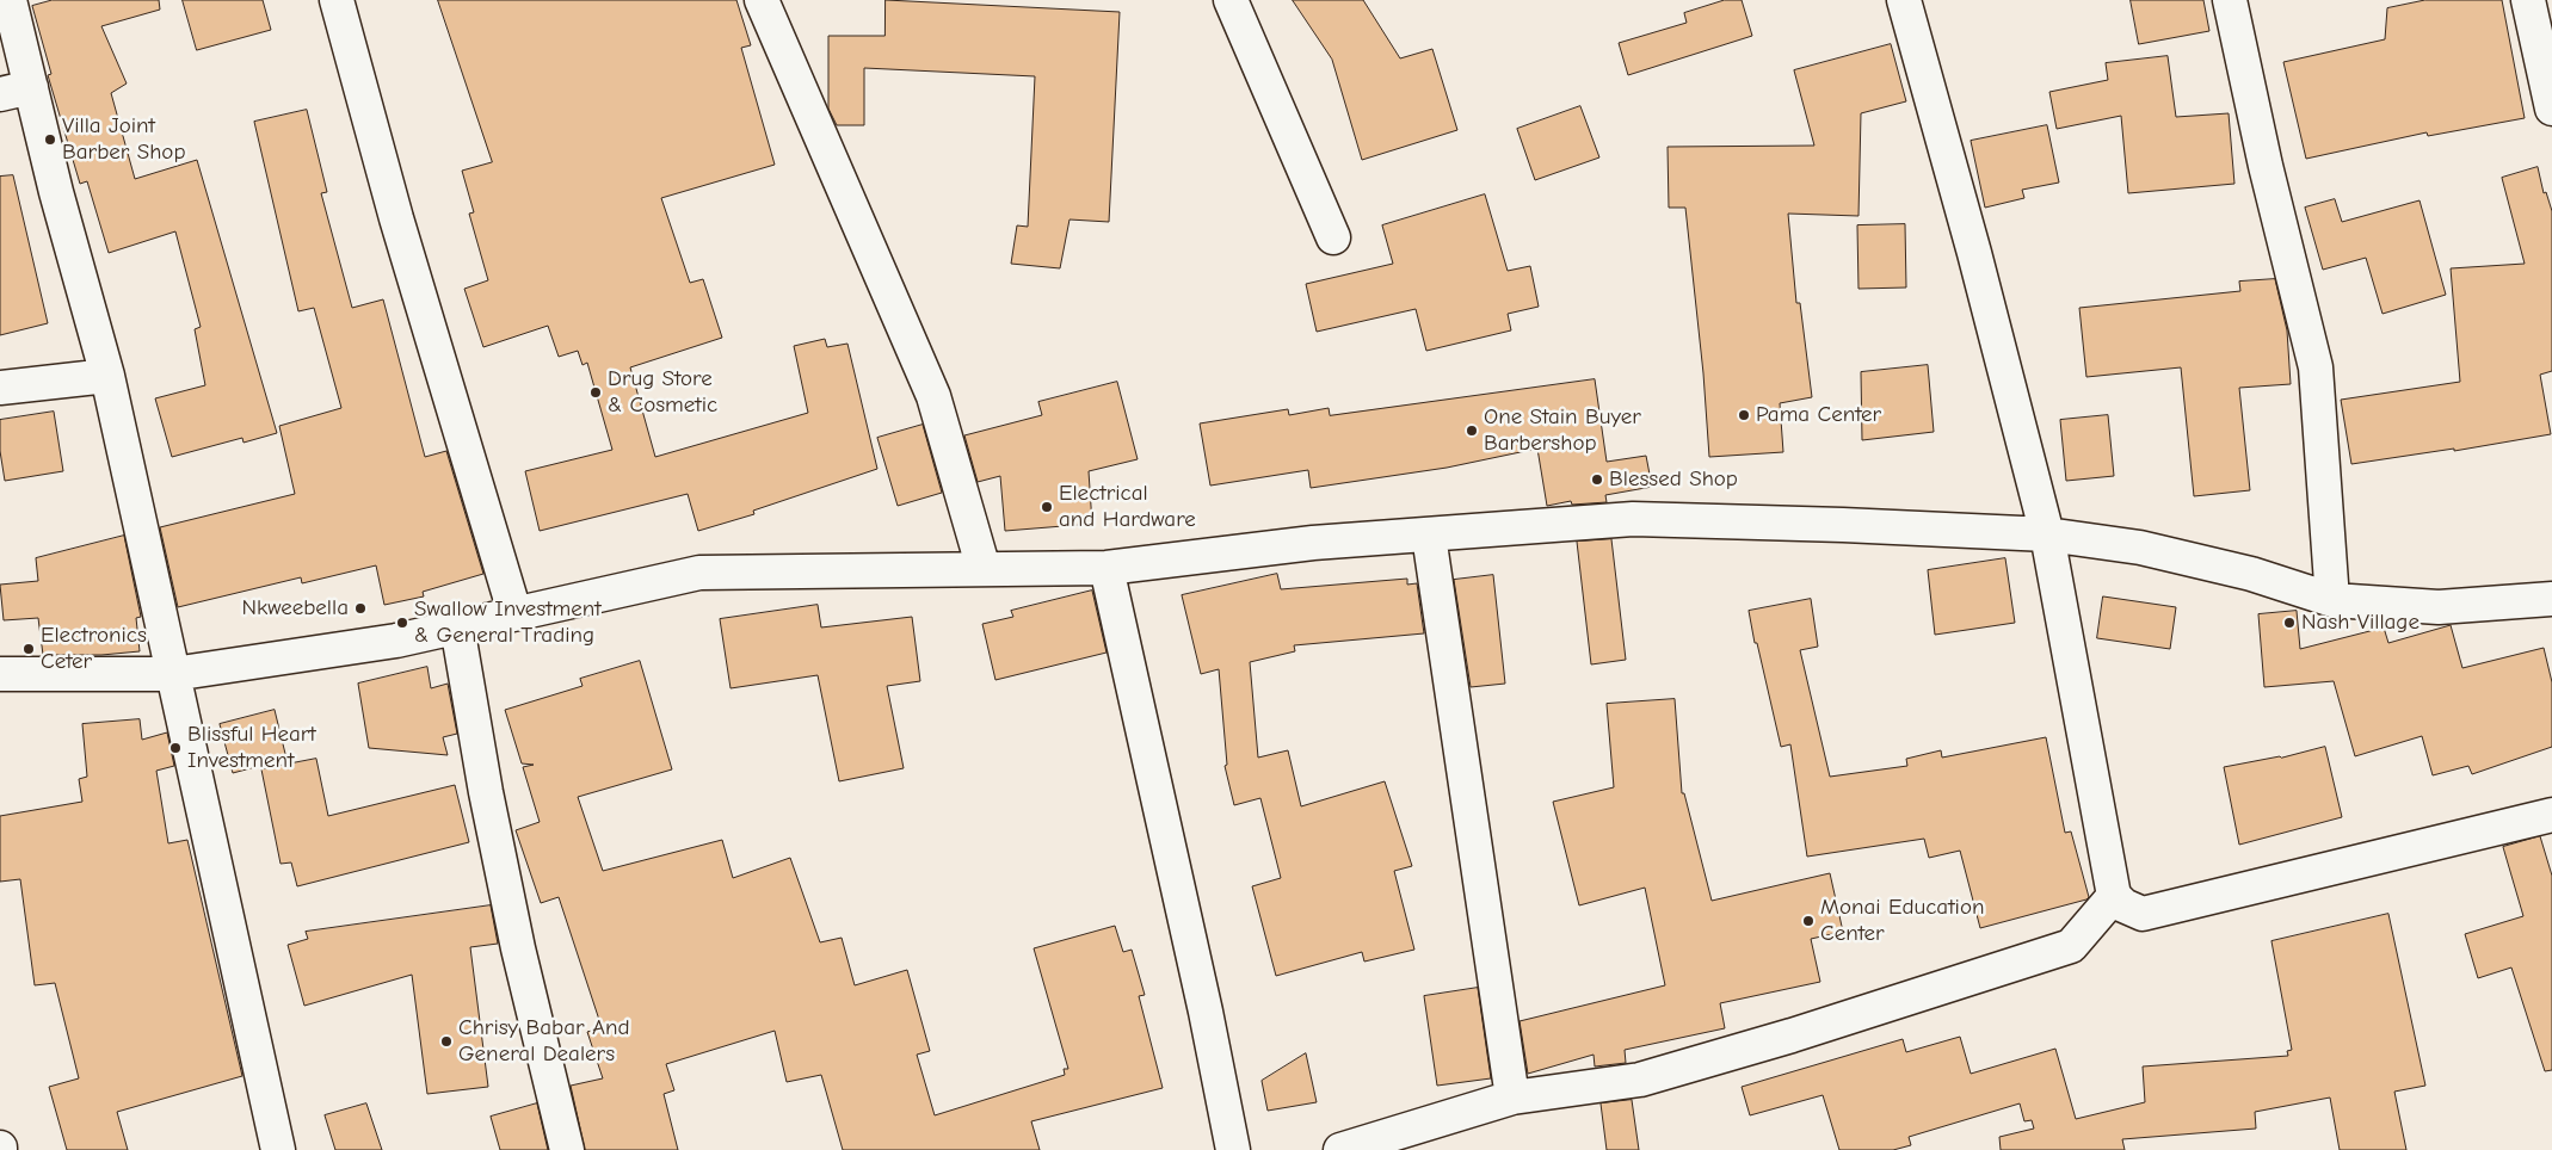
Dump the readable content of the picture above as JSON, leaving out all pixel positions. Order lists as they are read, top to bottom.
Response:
{
  "places": [
    "Villa Joint Barber Shop",
    "Drug Store & Cosmetic",
    "Pama Center",
    "One Stain Buyer Barbershop",
    "Blessed Shop",
    "Electrical and Hardware",
    "Nkweebella",
    "Swallow Investment & General Trading",
    "Nash Village",
    "Electronics Ceter",
    "Blissful Heart Investment",
    "Monai Education Center",
    "Chrisy Babar And General Dealers"
  ]
}
